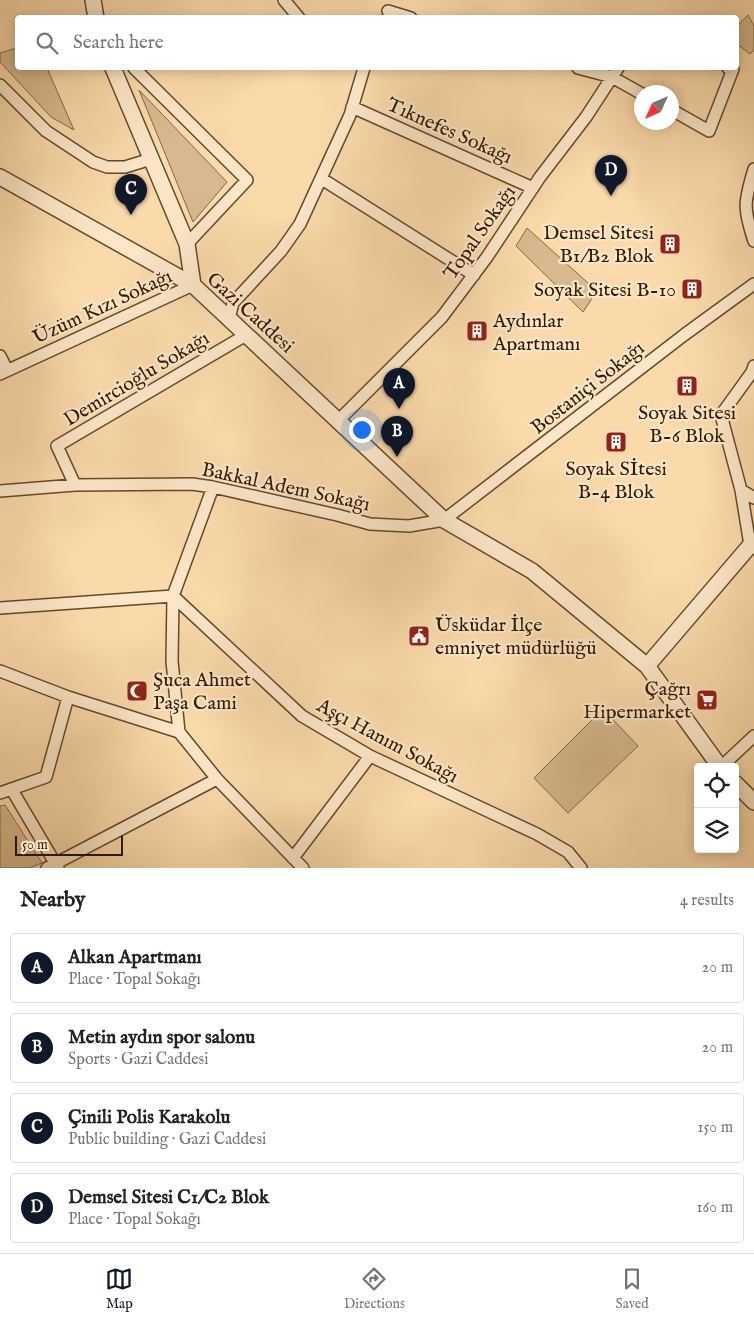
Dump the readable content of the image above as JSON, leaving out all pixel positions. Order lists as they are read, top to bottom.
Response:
{
  "streets": {
    "street": [
      "Tıknefes Sokağı",
      "Topal Sokağı",
      "Üzüm Kızı Sokağı",
      "Gazi Caddesi",
      "Demircioğlu Sokağı",
      "Bostaniçi Sokağı",
      "Bakkal Adem Sokağı",
      "Aşçı Hanım Sokağı"
    ]
  },
  "crossings": [
    ["Tıknefes Sokağı", "Topal Sokağı"],
    ["Topal Sokağı", "Gazi Caddesi"],
    ["Üzüm Kızı Sokağı", "Gazi Caddesi"],
    ["Gazi Caddesi", "Demircioğlu Sokağı"],
    ["Gazi Caddesi", "Bostaniçi Sokağı"],
    ["Gazi Caddesi", "Bakkal Adem Sokağı"],
    ["Demircioğlu Sokağı", "Bakkal Adem Sokağı"],
    ["Bostaniçi Sokağı", "Bakkal Adem Sokağı"]
  ],
  "places": {
    "building": [
      "Demsel Sitesi B1/B2 Blok",
      "Soyak Sitesi B-10",
      "Aydınlar Apartmanı",
      "Soyak Sitesi B-6 Blok",
      "Soyak Sİtesi B-4 Blok"
    ],
    "public building": ["Üsküdar İlçe emniyet müdürlüğü"],
    "mosque": ["Şuca Ahmet Paşa Cami"],
    "supermarket": ["Çağrı Hipermarket"]
  },
  "scale_bar": "50 m",
  "north": "bottom left",
  "page": {
    "search": "Search here",
    "pins": [
      "D",
      "C",
      "A",
      "B"
    ],
    "scale": "50 m",
    "heading": ["Nearby", "4 results"],
    "list": [
      {
        "mark": "A",
        "name": "Alkan Apartmanı",
        "note": "Place · Topal Sokağı",
        "value": "20 m"
      },
      {
        "mark": "B",
        "name": "Metin aydın spor salonu",
        "note": "Sports · Gazi Caddesi",
        "value": "20 m"
      },
      {
        "mark": "C",
        "name": "Çinili Polis Karakolu",
        "note": "Public building · Gazi Caddesi",
        "value": "150 m"
      },
      {
        "mark": "D",
        "name": "Demsel Sitesi C1/C2 Blok",
        "note": "Place · Topal Sokağı",
        "value": "160 m"
      }
    ],
    "nav": ["Map", "Directions", "Saved"]
  }
}
